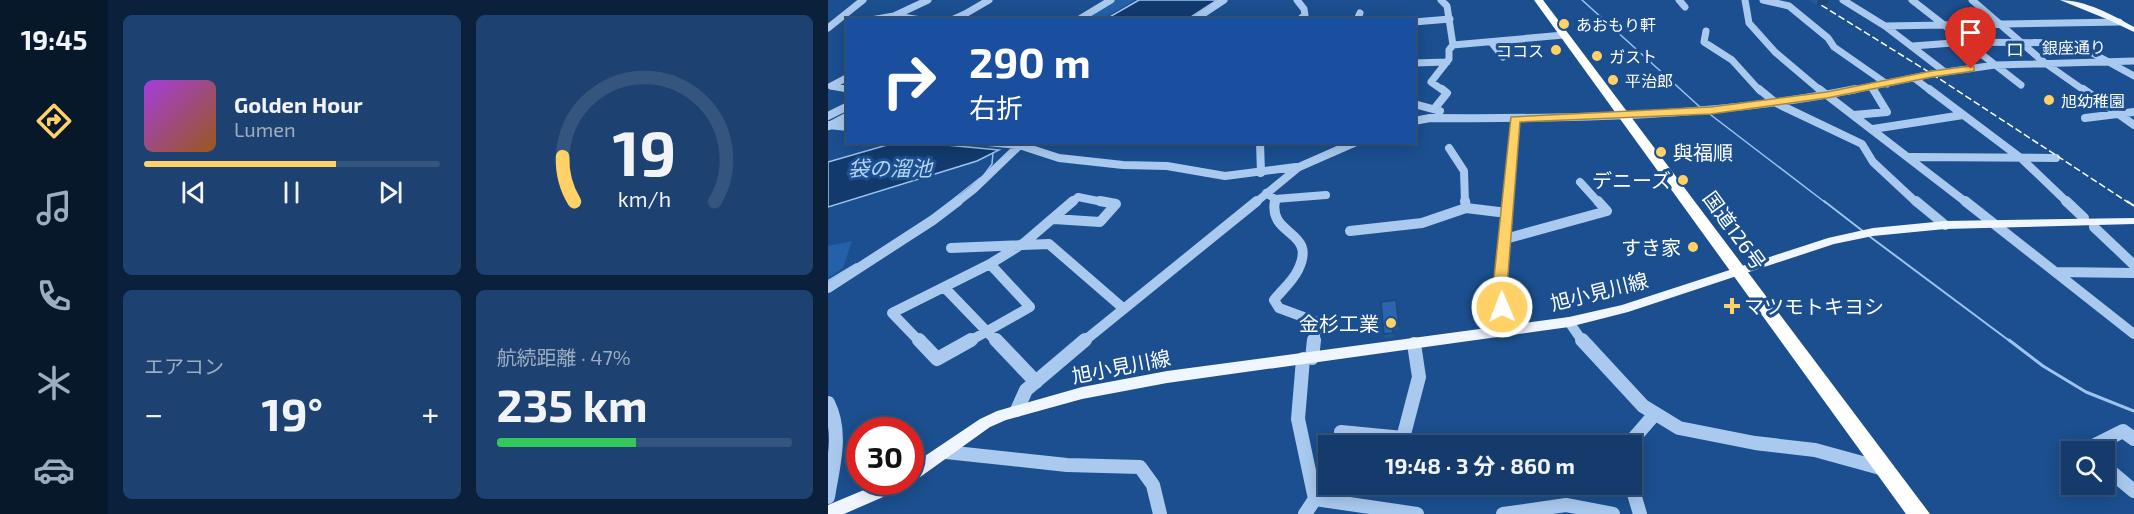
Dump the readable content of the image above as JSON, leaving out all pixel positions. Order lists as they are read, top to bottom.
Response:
{
  "streets": {
    "highway": ["国道126号"],
    "main road": ["旭小見川線"],
    "street": ["銀座通り"]
  },
  "crossings": [
    ["銀座通り", "国道126号"],
    ["国道126号", "旭小見川線"]
  ],
  "districts": ["ロ"],
  "water": ["袋の溜池"],
  "places": {
    "other": [
      "あおもり軒",
      "ココス",
      "ガスト",
      "平治郎",
      "旭幼稚園",
      "與福順",
      "デニーズ",
      "すき家",
      "金杉工業"
    ],
    "health": ["マツモトキヨシ"]
  },
  "page": {
    "tabs": "19:45",
    "turn": ["290 m", "右折"],
    "song": ["Golden Hour", "Lumen"],
    "tile": [
      "エアコン",
      ["航続距離 · 47%", "235 km"]
    ],
    "heat": ["−", "19°", "+"],
    "limit": "30",
    "trip": "19:48 · 3 分 · 860 m",
    "gauge": ["19", "km/h"]
  }
}
